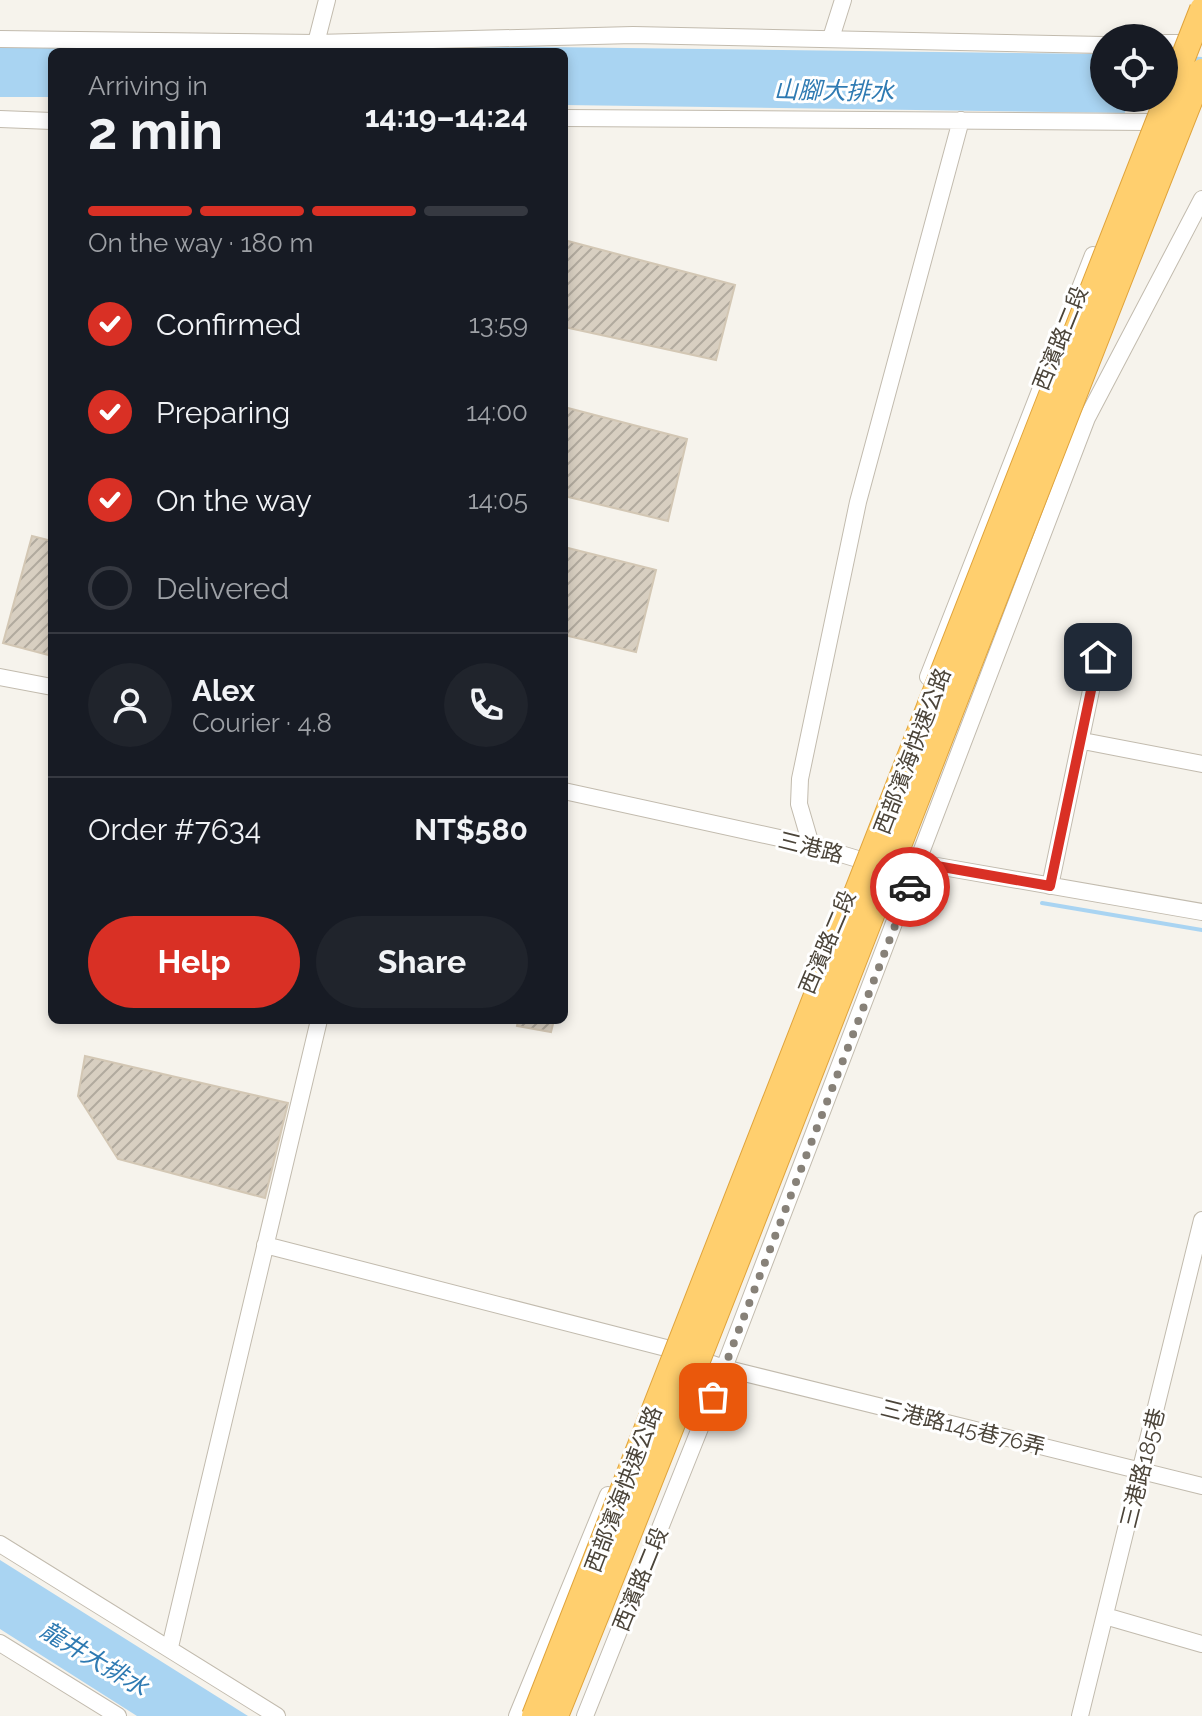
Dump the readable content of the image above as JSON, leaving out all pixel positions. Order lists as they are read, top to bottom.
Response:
{
  "streets": {
    "highway": ["西部濱海快速公路"],
    "street": [
      "西濱路二段",
      "三港路",
      "三港路145巷76弄",
      "三港路185巷"
    ]
  },
  "crossings": [
    ["西濱路二段", "三港路"],
    ["西濱路二段", "三港路145巷76弄"],
    ["三港路145巷76弄", "三港路185巷"]
  ],
  "water": ["山腳大排水", "龍井大排水"],
  "page": {
    "heading": ["2 min", "Arriving in", "14:19–14:24"],
    "panel": [
      "Alex",
      "Courier · 4.8",
      "Order #7634",
      "NT$580"
    ],
    "bar": "On the way · 180 m",
    "list": [
      ["Confirmed", "13:59"],
      ["Preparing", "14:00"],
      ["On the way", "14:05"],
      "Delivered"
    ],
    "buttons": ["Help", "Share"]
  }
}
